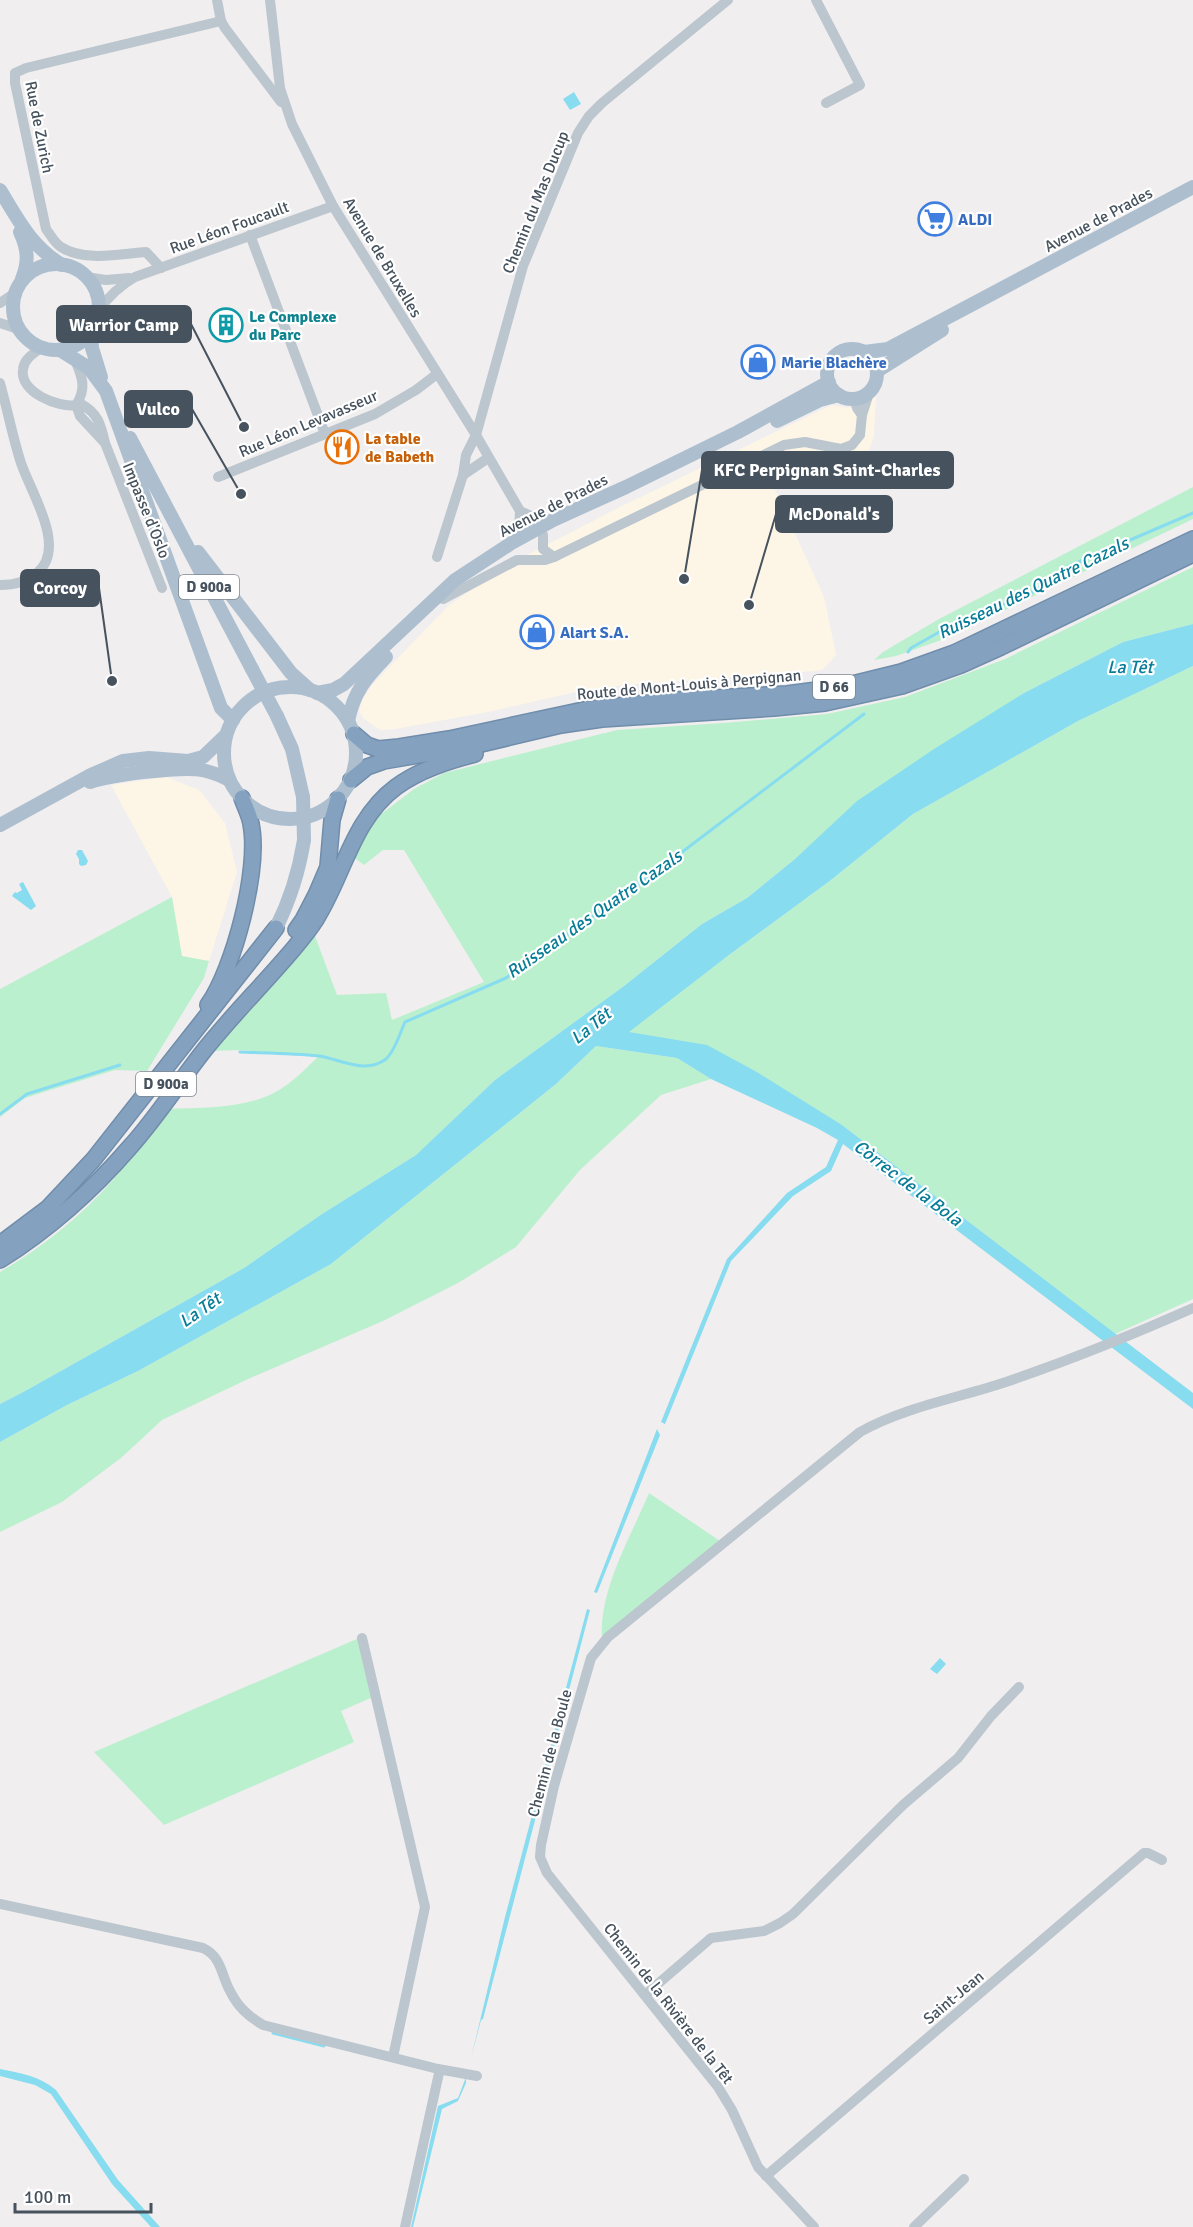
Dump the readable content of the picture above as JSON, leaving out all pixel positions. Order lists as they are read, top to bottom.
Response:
{
  "streets": {
    "highway": ["D 900a", "Route de Mont-Louis à Perpignan", "D 66"],
    "main road": ["Avenue de Prades"],
    "street": [
      "Rue de Zurich",
      "Chemin du Mas Ducup",
      "Rue Léon Foucault",
      "Avenue de Bruxelles",
      "Rue Léon Levavasseur",
      "Impasse d'Oslo",
      "Chemin de la Boule",
      "Saint-Jean",
      "Chemin de la Rivière de la Têt"
    ]
  },
  "crossings": [
    ["Rue de Zurich", "Rue Léon Foucault"],
    ["Chemin du Mas Ducup", "Avenue de Bruxelles"],
    ["Avenue de Prades", "D 66"],
    ["Rue Léon Foucault", "Avenue de Bruxelles"],
    ["Rue Léon Foucault", "D 900a"],
    ["Avenue de Bruxelles", "Rue Léon Levavasseur"],
    ["Impasse d'Oslo", "D 900a"],
    ["Route de Mont-Louis à Perpignan", "D 66"],
    ["Chemin de la Boule", "Chemin de la Rivière de la Têt"],
    ["Saint-Jean", "Chemin de la Rivière de la Têt"]
  ],
  "water": ["Ruisseau des Quatre Cazals", "La Têt", "Còrrec de la Bola"],
  "places": {
    "supermarket": ["ALDI"],
    "building": ["Le Complexe du Parc"],
    "shop": ["Marie Blachère", "Alart S.A."],
    "other": [
      "Warrior Camp",
      "Vulco",
      "KFC Perpignan Saint-Charles",
      "McDonald's",
      "Corcoy"
    ],
    "restaurant": ["La table de Babeth"]
  },
  "scale_bar": "100 m"
}
